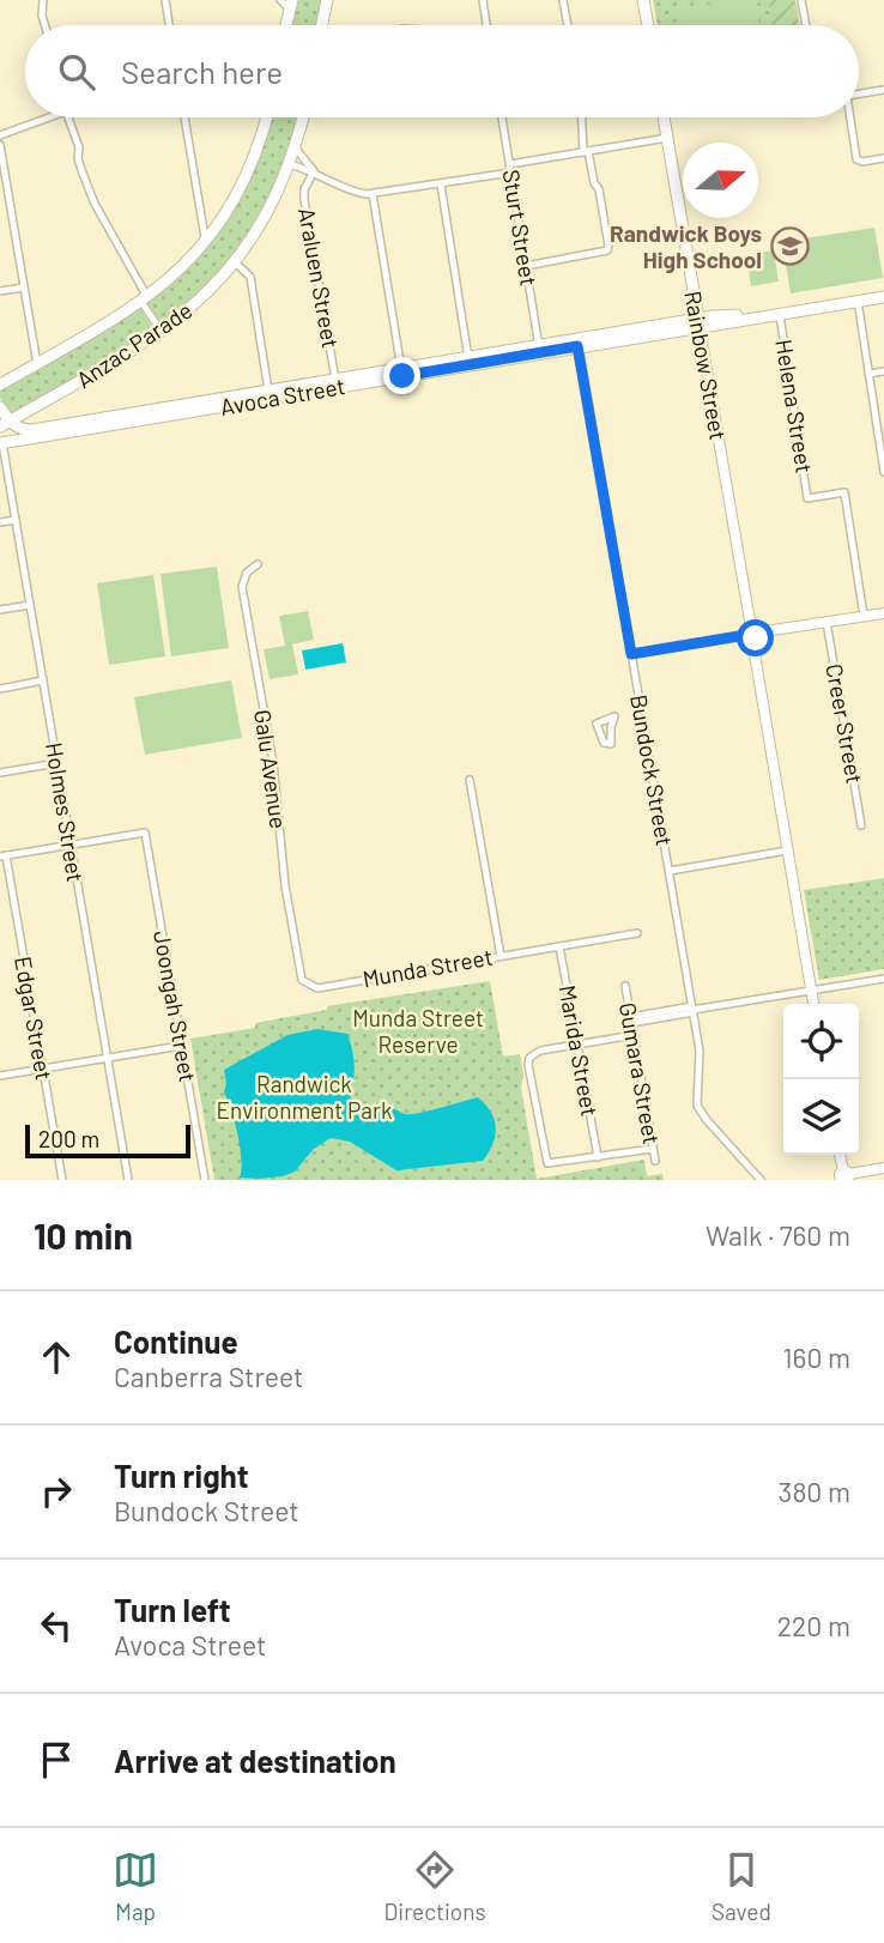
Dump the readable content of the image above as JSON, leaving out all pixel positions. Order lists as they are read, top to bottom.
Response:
{
  "streets": {
    "main road": ["Anzac Parade", "Rainbow Street", "Avoca Street"],
    "street": [
      "Sturt Street",
      "Araluen Street",
      "Helena Street",
      "Creer Street",
      "Galu Avenue",
      "Bundock Street",
      "Holmes Street",
      "Munda Street",
      "Joongah Street",
      "Edgar Street",
      "Marida Street",
      "Gumara Street"
    ]
  },
  "crossings": [
    ["Sturt Street", "Avoca Street"],
    ["Araluen Street", "Avoca Street"],
    ["Rainbow Street", "Avoca Street"],
    ["Avoca Street", "Helena Street"],
    ["Avoca Street", "Bundock Street"],
    ["Avoca Street", "Holmes Street"],
    ["Galu Avenue", "Munda Street"],
    ["Holmes Street", "Joongah Street"],
    ["Munda Street", "Marida Street"]
  ],
  "parks": ["Munda Street Reserve", "Randwick Environment Park"],
  "places": {
    "school or university": ["Randwick Boys High School"]
  },
  "scale_bar": "200 m",
  "north": "right",
  "page": {
    "search": "Search here",
    "scale": "200 m",
    "heading": ["10 min", "Walk · 760 m"],
    "list": [
      ["Continue", "Canberra Street", "160 m"],
      ["Turn right", "Bundock Street", "380 m"],
      ["Turn left", "Avoca Street", "220 m"],
      "Arrive at destination"
    ],
    "nav": ["Map", "Directions", "Saved"]
  }
}
